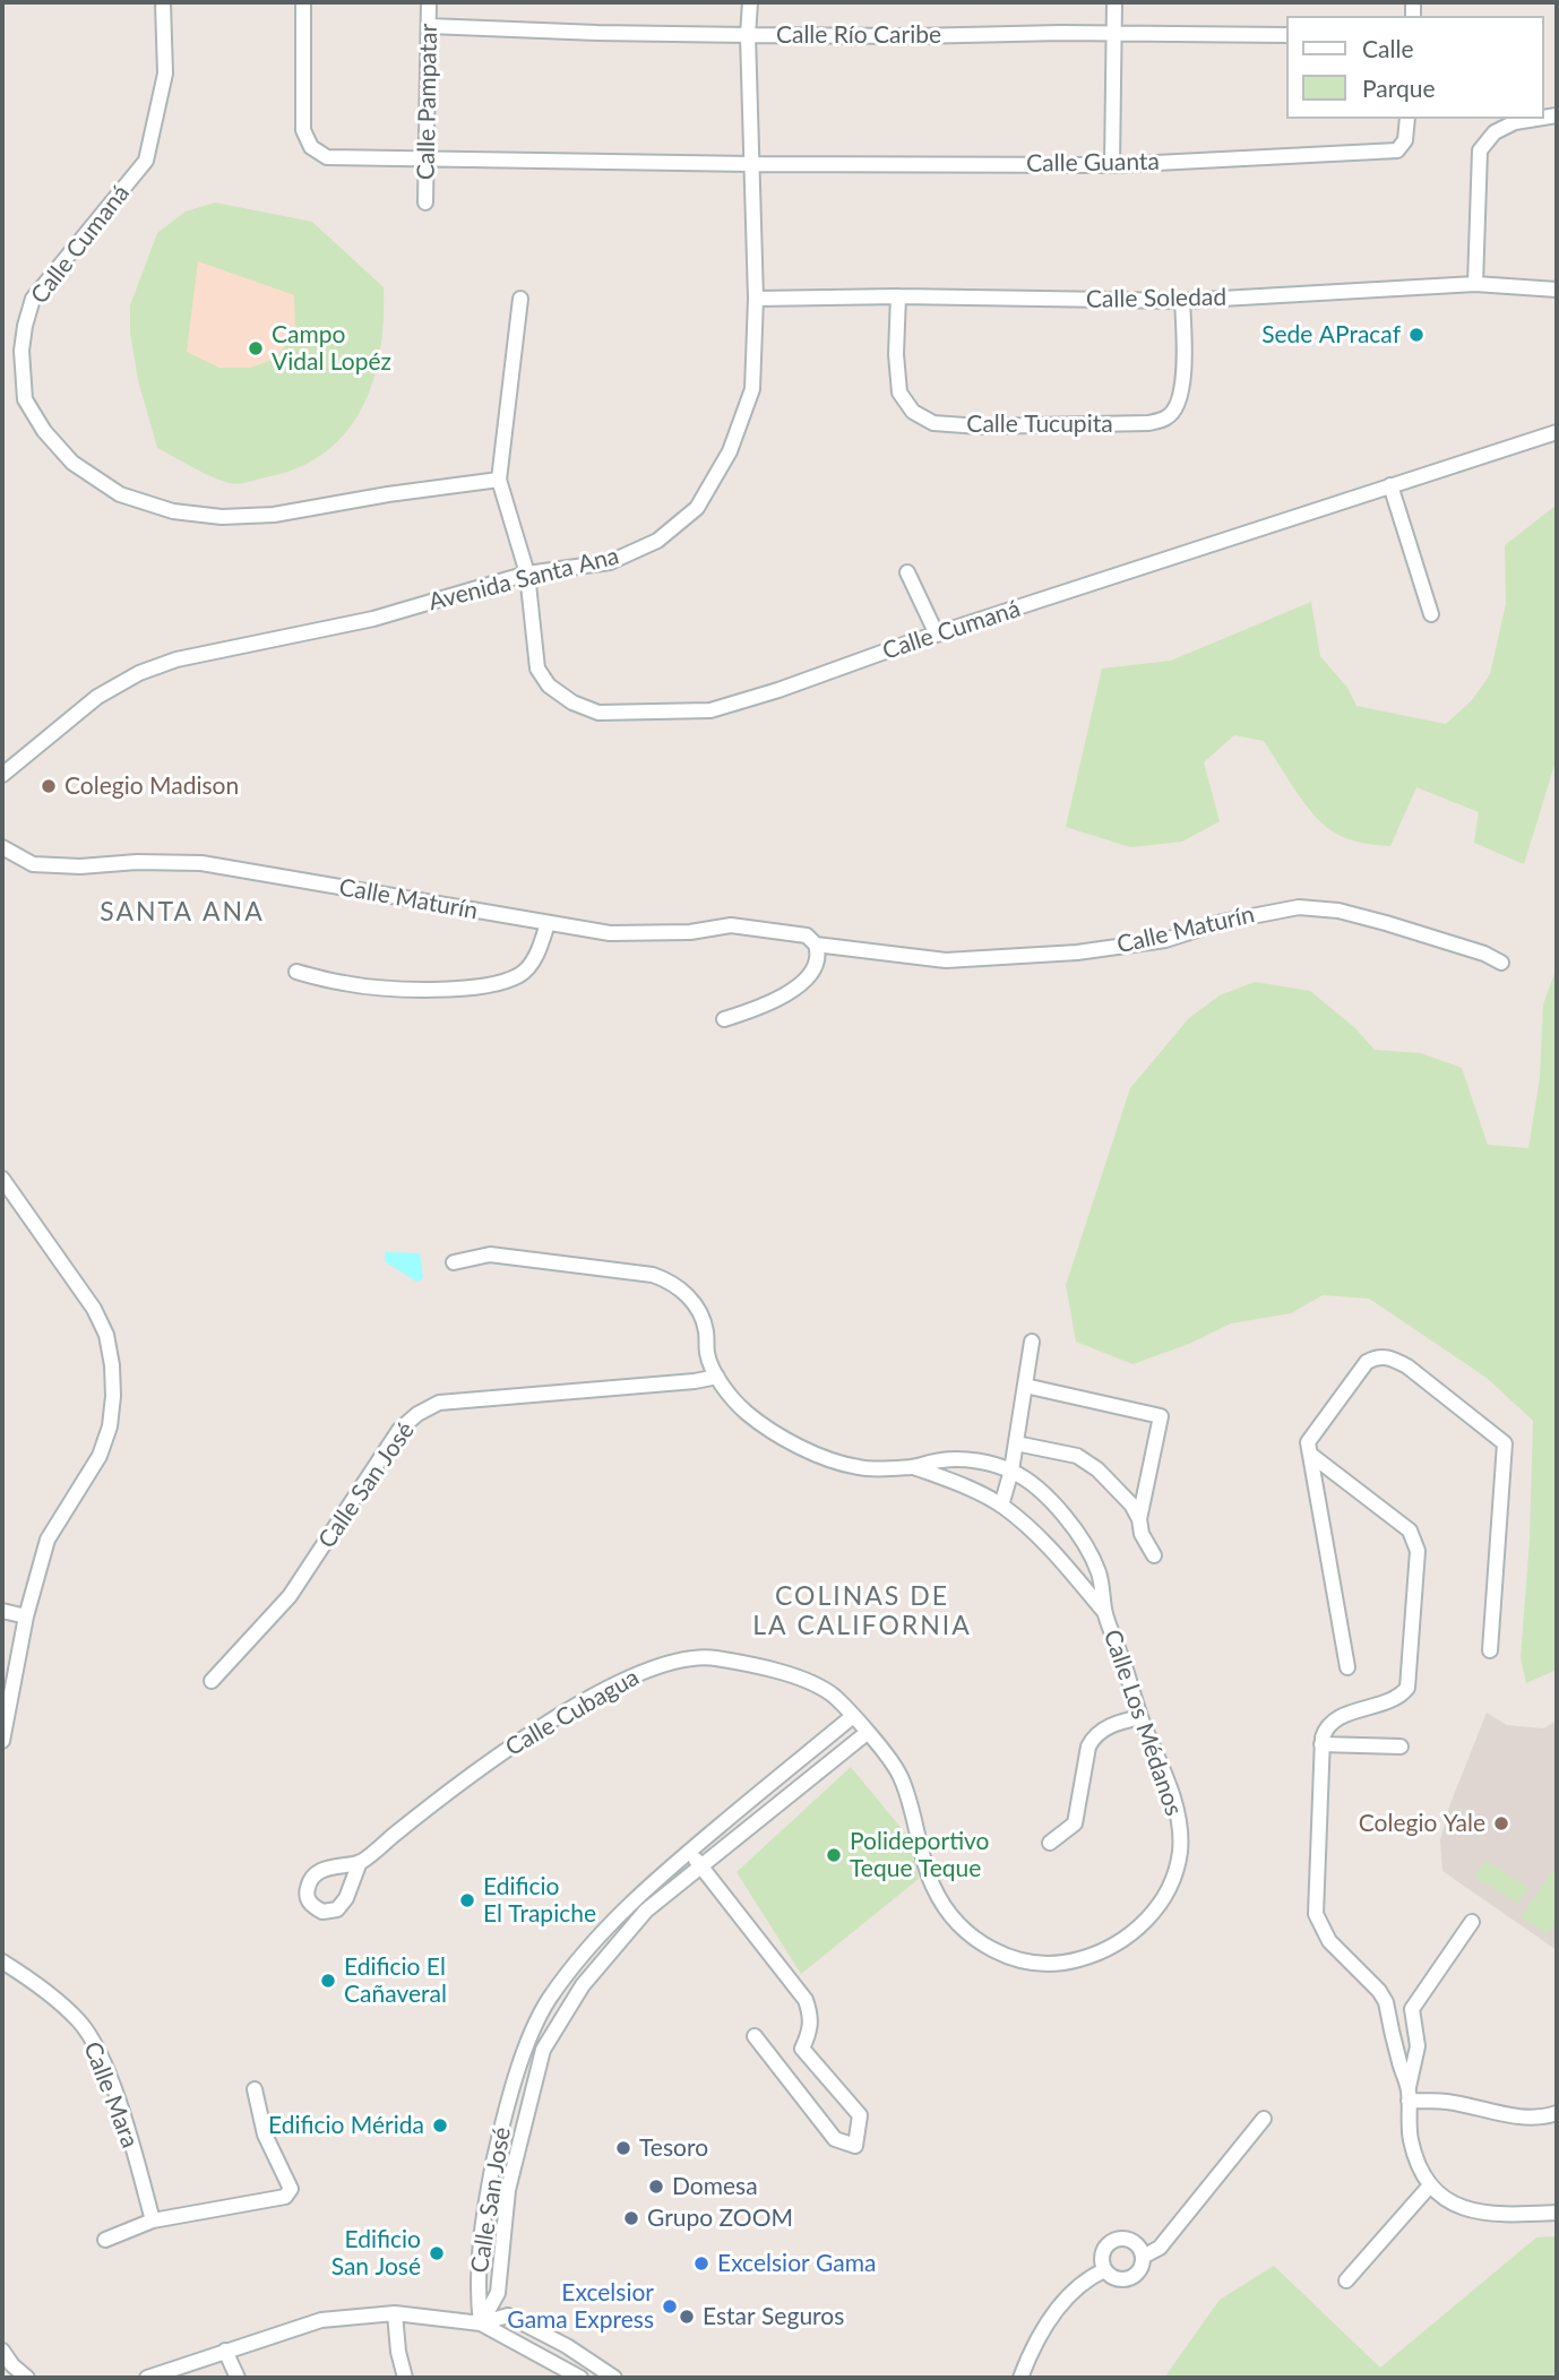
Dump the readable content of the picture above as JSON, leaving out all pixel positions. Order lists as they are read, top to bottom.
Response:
{
  "streets": {
    "street": [
      "Calle Río Caribe",
      "Calle Pampatar",
      "Calle Guanta",
      "Calle Cumaná",
      "Calle Soledad",
      "Calle Tucupita",
      "Avenida Santa Ana",
      "Calle Maturín",
      "Calle San José",
      "Calle Cubagua",
      "Calle Los Médanos",
      "Calle Mara"
    ]
  },
  "crossings": [
    ["Calle Río Caribe", "Calle Pampatar"],
    ["Calle Río Caribe", "Avenida Santa Ana"],
    ["Calle Pampatar", "Calle Guanta"],
    ["Calle Guanta", "Avenida Santa Ana"],
    ["Calle Cumaná", "Avenida Santa Ana"],
    ["Calle Soledad", "Calle Tucupita"],
    ["Calle Soledad", "Avenida Santa Ana"],
    ["Calle San José", "Calle Cubagua"],
    ["Calle San José", "Calle Los Médanos"],
    ["Calle Cubagua", "Calle Los Médanos"]
  ],
  "districts": ["SANTA ANA", "COLINAS DE LA CALIFORNIA"],
  "places": [
    "Sede APracaf",
    "Campo Vidal Lopéz",
    "Colegio Madison",
    "Colegio Yale",
    "Polideportivo Teque Teque",
    "Edificio El Trapiche",
    "Edificio El Cañaveral",
    "Edificio Mérida",
    "Tesoro",
    "Domesa",
    "Grupo ZOOM",
    "Edificio San José",
    "Excelsior Gama",
    "Excelsior Gama Express",
    "Estar Seguros"
  ],
  "legend": ["Calle", "Parque"]
}
